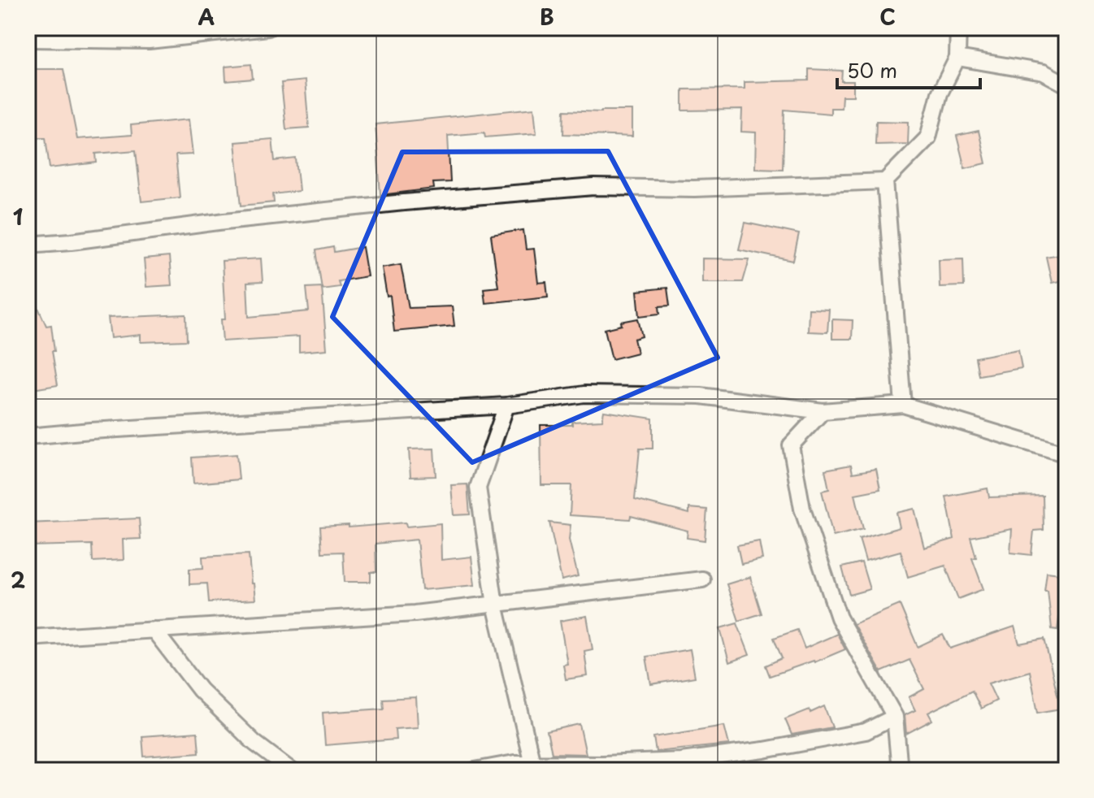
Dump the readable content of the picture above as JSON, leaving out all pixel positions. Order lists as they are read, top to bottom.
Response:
{
  "scale_bar": "50 m",
  "grid": {
    "columns": ["A", "B", "C"],
    "rows": ["1", "2"]
  }
}
